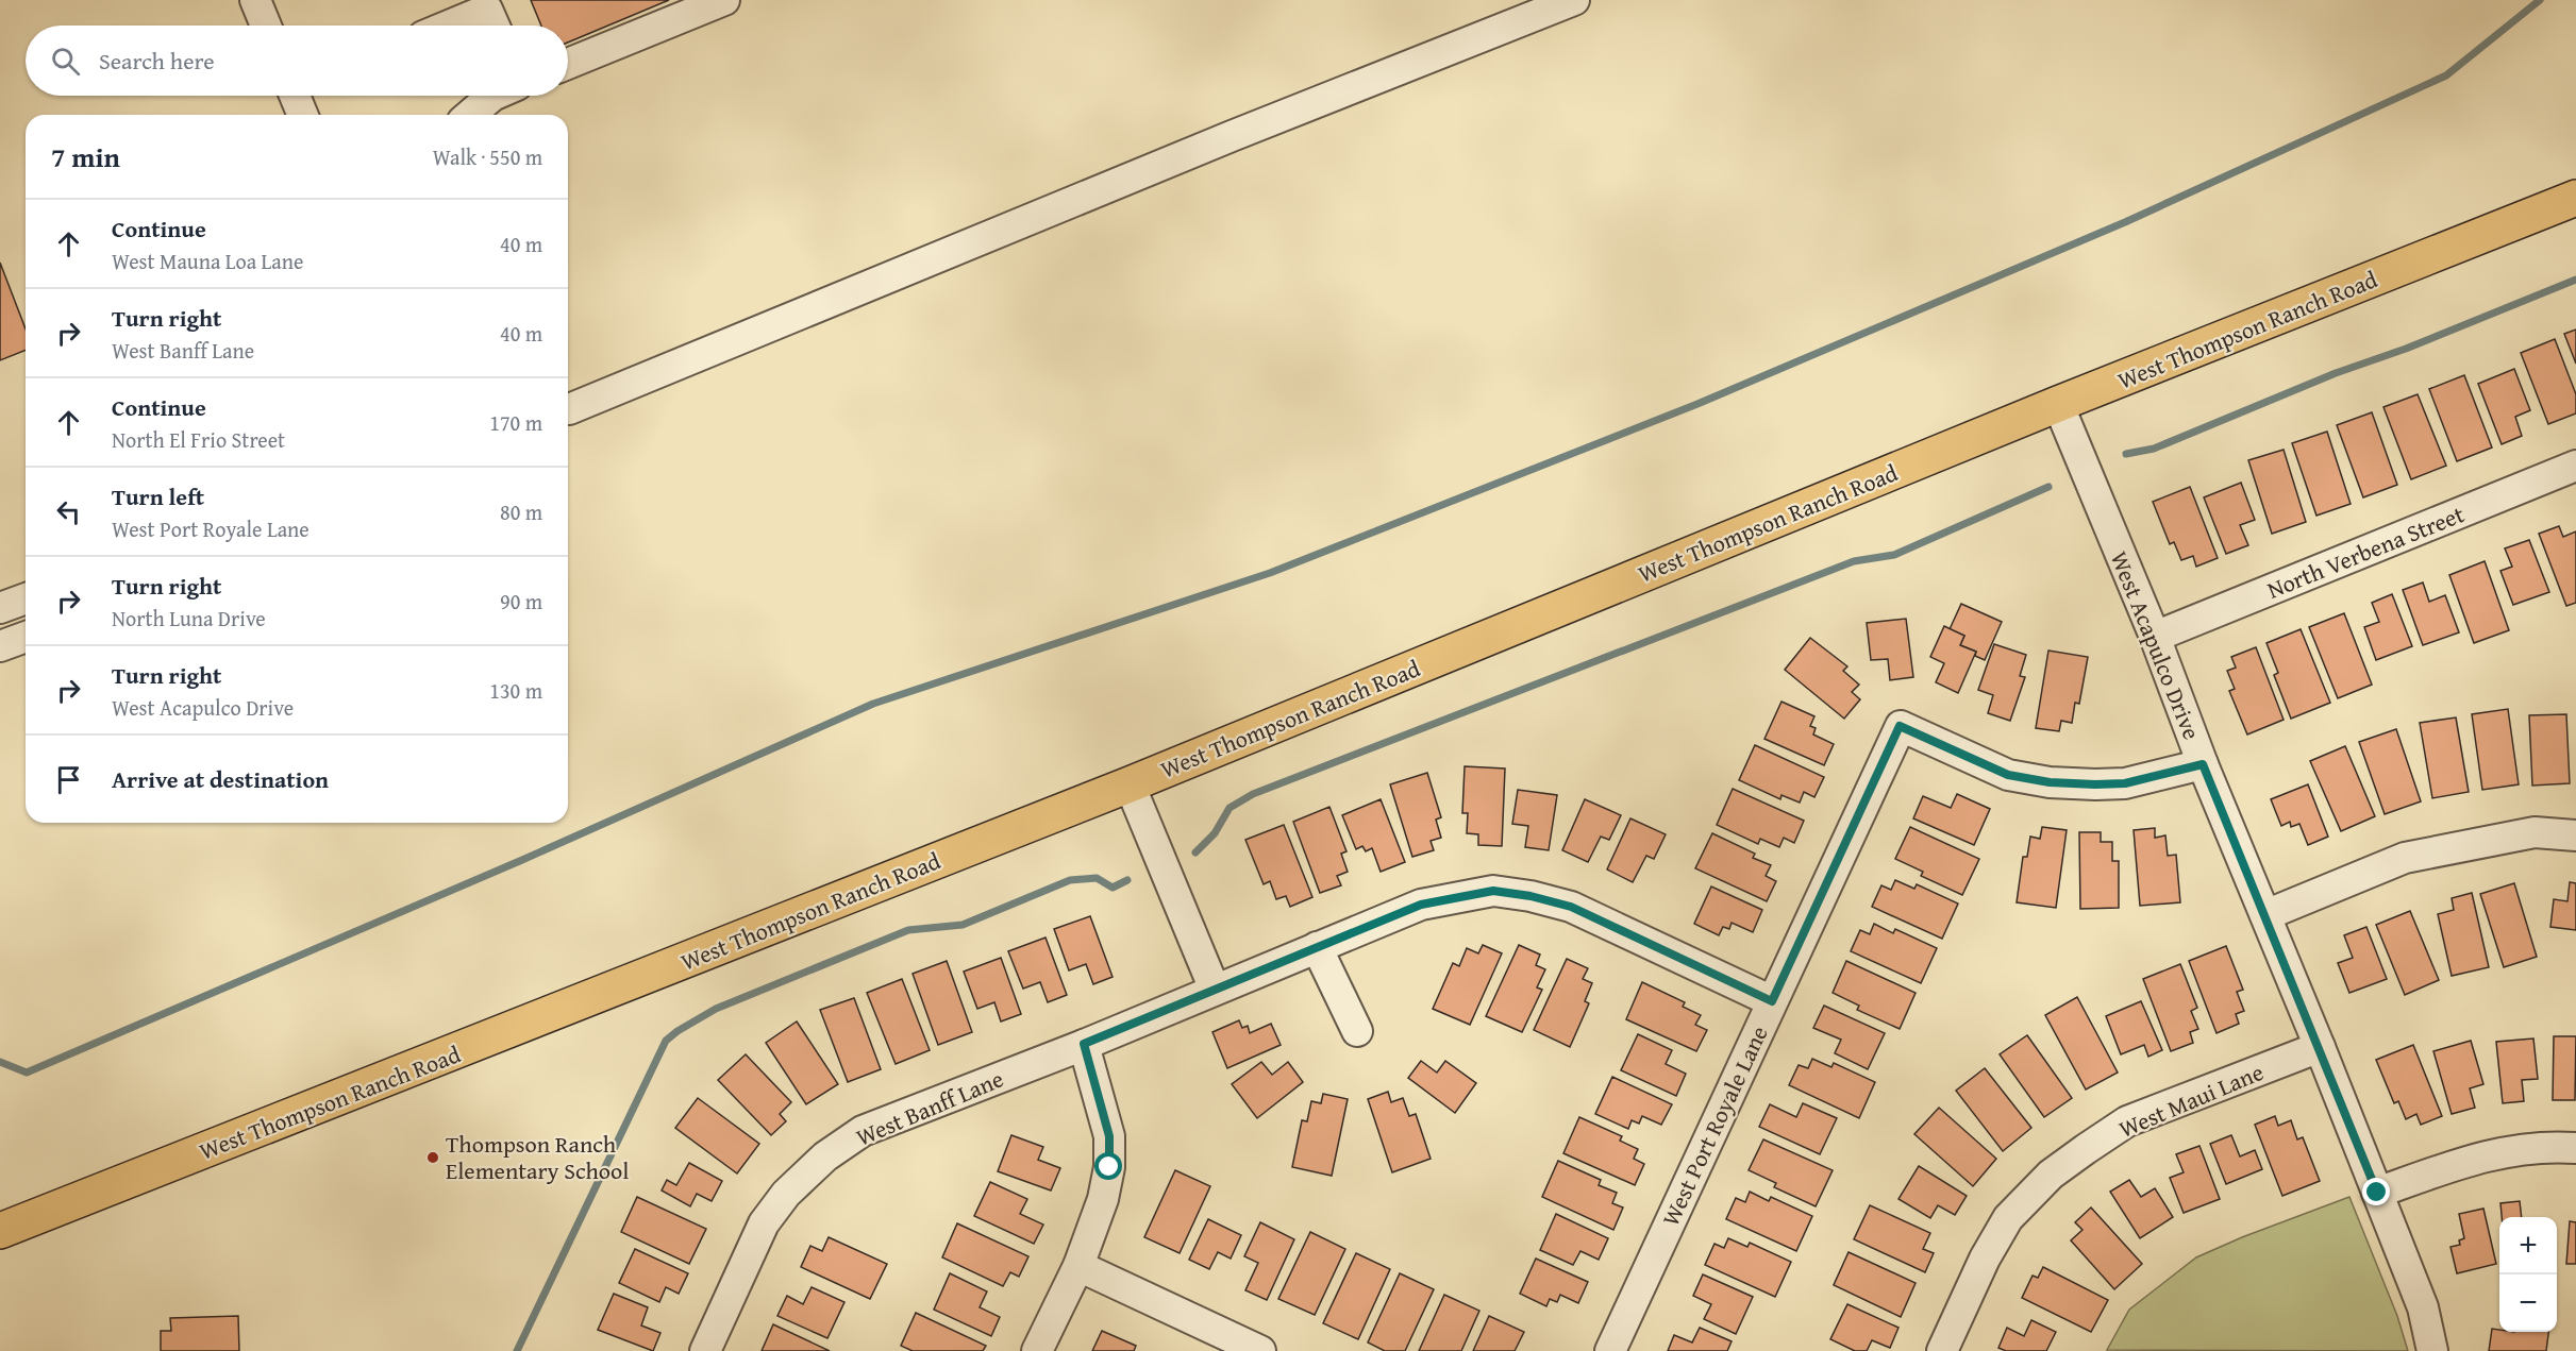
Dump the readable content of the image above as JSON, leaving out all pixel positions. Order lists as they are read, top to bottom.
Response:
{
  "streets": {
    "main road": ["West Thompson Ranch Road"],
    "street": [
      "North Verbena Street",
      "West Acapulco Drive",
      "West Maui Lane",
      "West Banff Lane",
      "West Port Royale Lane"
    ]
  },
  "crossings": [
    ["West Thompson Ranch Road", "West Acapulco Drive"],
    ["North Verbena Street", "West Acapulco Drive"],
    ["West Acapulco Drive", "West Maui Lane"],
    ["West Acapulco Drive", "West Port Royale Lane"],
    ["West Banff Lane", "West Port Royale Lane"]
  ],
  "places": ["Thompson Ranch Elementary School"],
  "page": {
    "search": "Search here",
    "heading": ["7 min", "Walk · 550 m"],
    "list": [
      ["Continue", "West Mauna Loa Lane", "40 m"],
      ["Turn right", "West Banff Lane", "40 m"],
      ["Continue", "North El Frio Street", "170 m"],
      ["Turn left", "West Port Royale Lane", "80 m"],
      ["Turn right", "North Luna Drive", "90 m"],
      ["Turn right", "West Acapulco Drive", "130 m"],
      "Arrive at destination"
    ],
    "map_buttons": ["+", "−"]
  }
}
